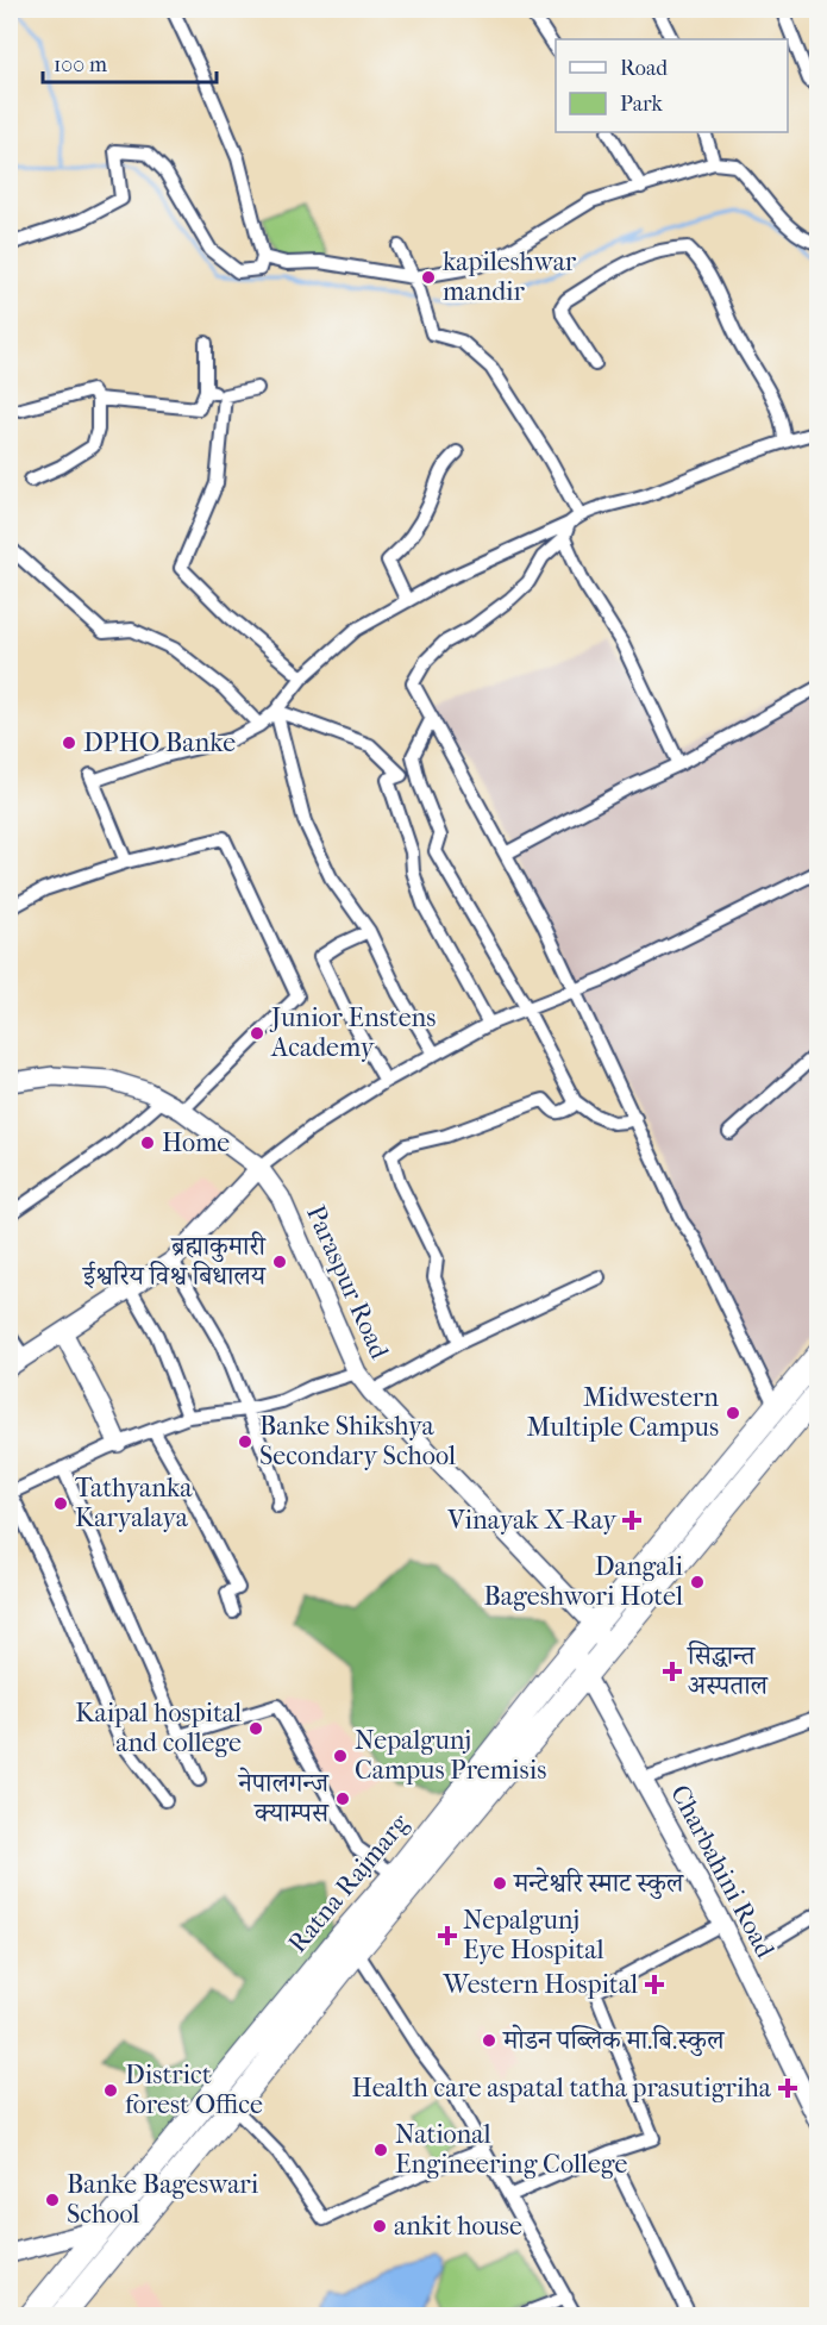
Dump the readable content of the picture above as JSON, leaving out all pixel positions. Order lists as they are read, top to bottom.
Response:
{
  "streets": {
    "highway": ["Ratna Rajmarg"],
    "street": ["Paraspur Road", "Charbahini Road"]
  },
  "crossings": [
    ["Paraspur Road", "Ratna Rajmarg"],
    ["Charbahini Road", "Ratna Rajmarg"]
  ],
  "places": {
    "other": [
      "kapileshwar mandir",
      "DPHO Banke",
      "Junior Enstens Academy",
      "Home",
      "ब्रह्माकुमारी ईश्वरिय विश्व बिधालय",
      "Midwestern Multiple Campus",
      "Banke Shikshya Secondary School",
      "Tathyanka Karyalaya",
      "Dangali Bageshwori Hotel",
      "Kaipal hospital and college",
      "Nepalgunj Campus Premisis",
      "नेपालगन्ज क्याम्पस",
      "मन्टेश्वरि स्माट स्कुल",
      "माेडन पब्लिक मा.बि.स्कुल",
      "District forest Office",
      "National Engineering College",
      "Banke Bageswari School",
      "ankit house"
    ],
    "health": [
      "Vinayak X-Ray",
      "सिद्धान्त अस्पताल",
      "Nepalgunj Eye Hospital",
      "Western Hospital",
      "Health care aspatal tatha prasutigriha"
    ]
  },
  "legend": ["Road", "Park"],
  "scale_bar": "100 m"
}
